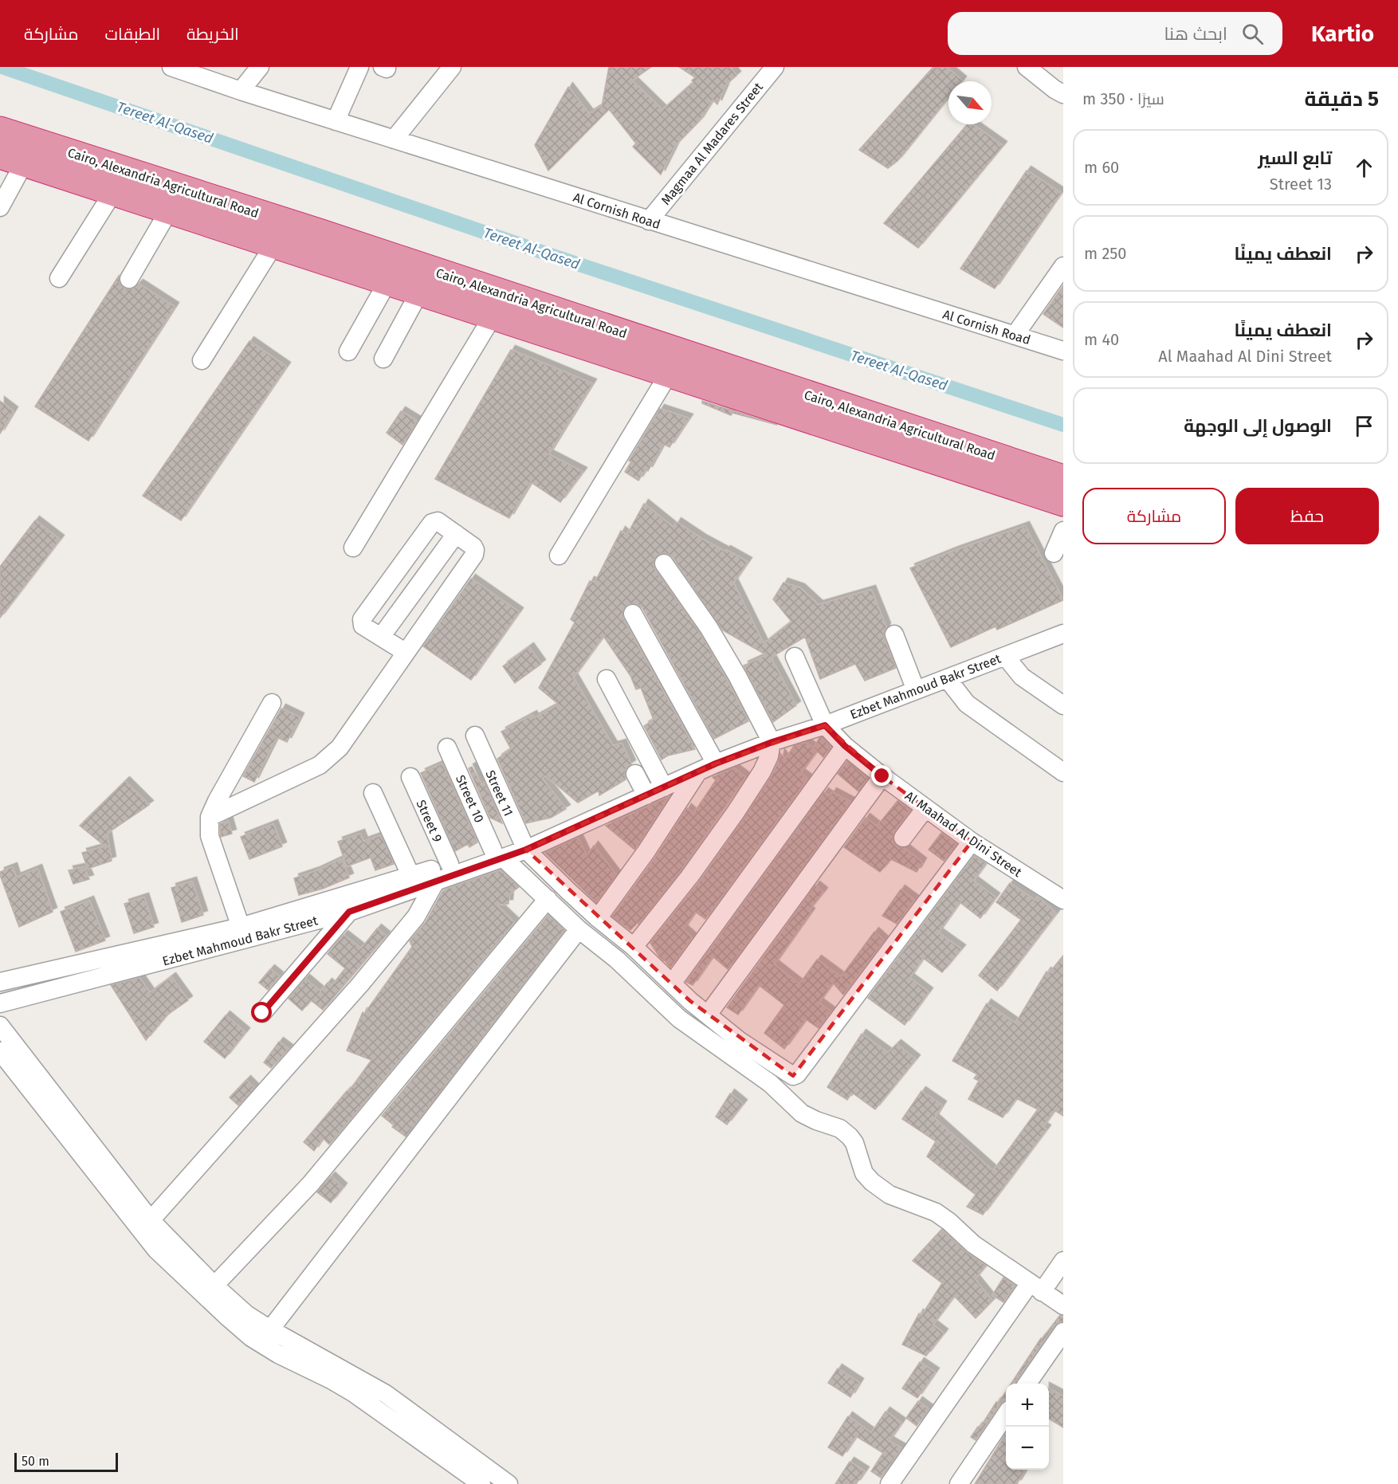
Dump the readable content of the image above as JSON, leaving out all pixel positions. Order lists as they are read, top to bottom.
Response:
{
  "streets": {
    "highway": ["Cairo, Alexandria Agricultural Road"],
    "street": [
      "Magmaa Al Madares Street",
      "Al Cornish Road",
      "Ezbet Mahmoud Bakr Street",
      "Street 11",
      "Street 10",
      "Street 9",
      "Al Maahad Al Dini Street"
    ]
  },
  "crossings": [
    ["Magmaa Al Madares Street", "Al Cornish Road"],
    ["Ezbet Mahmoud Bakr Street", "Street 11"],
    ["Ezbet Mahmoud Bakr Street", "Street 10"],
    ["Ezbet Mahmoud Bakr Street", "Street 9"],
    ["Ezbet Mahmoud Bakr Street", "Al Maahad Al Dini Street"]
  ],
  "water": ["Tereet Al-Qased"],
  "scale_bar": "50 m",
  "north": "bottom right",
  "page": {
    "header": "Kartio",
    "search": "ابحث هنا",
    "nav": ["الخريطة", "الطبقات", "مشاركة"],
    "heading": ["5 دقيقة", "سيرًا · 350 m"],
    "list": [
      ["تابع السير", "Street 13", "60 m"],
      ["انعطف يمينًا", "250 m"],
      ["انعطف يمينًا", "Al Maahad Al Dini Street", "40 m"],
      "الوصول إلى الوجهة"
    ],
    "buttons": ["حفظ", "مشاركة"],
    "map_buttons": ["+", "−"],
    "scale": "50 m"
  }
}
